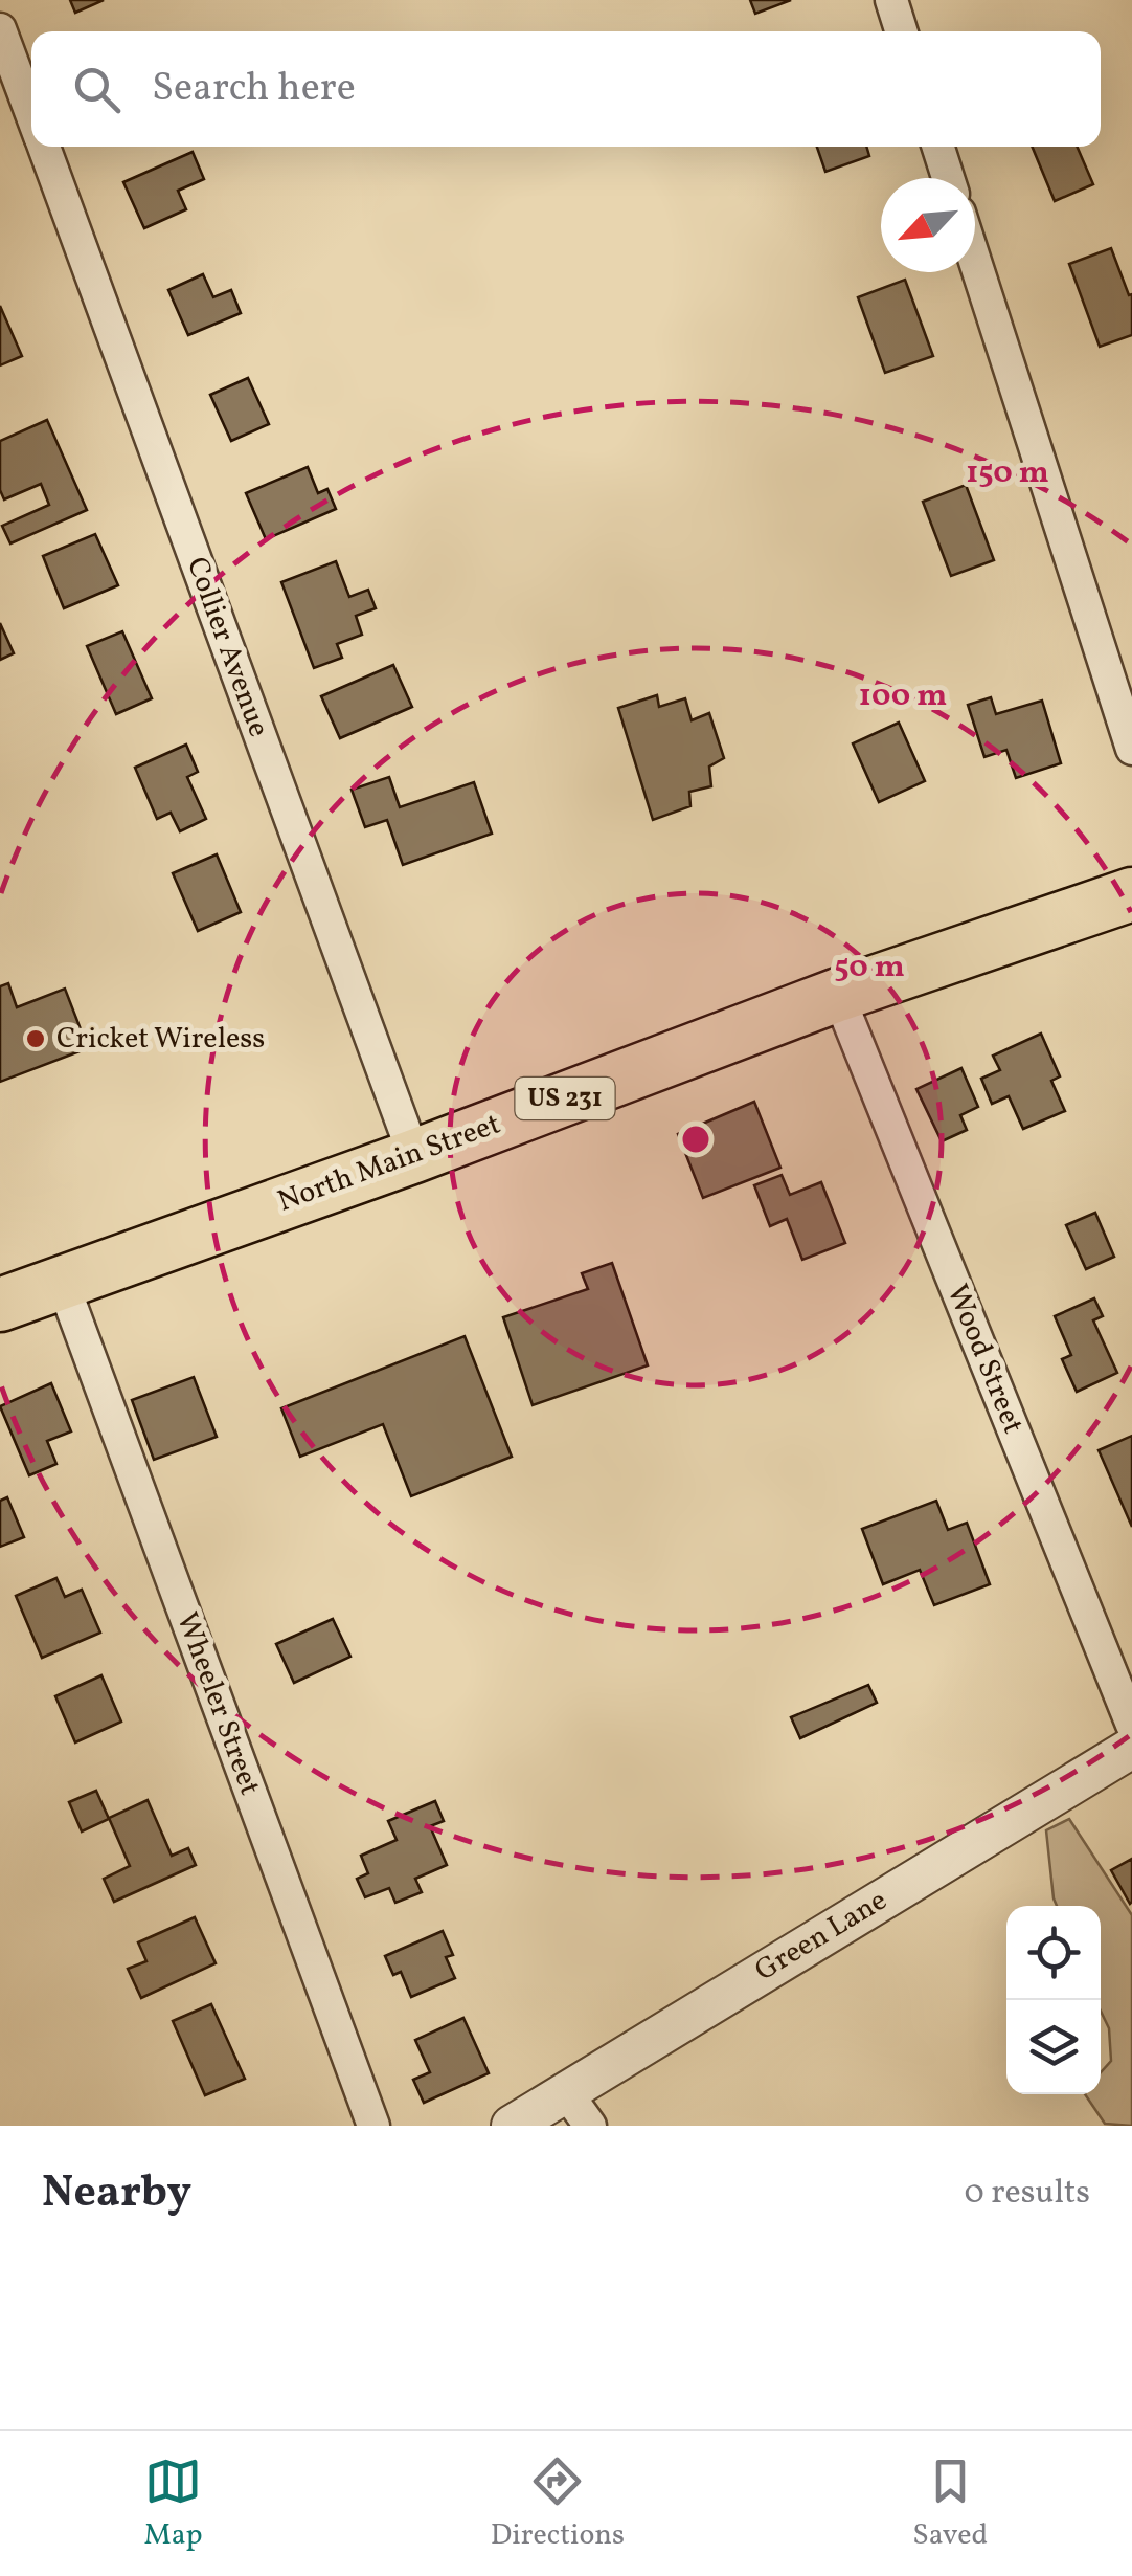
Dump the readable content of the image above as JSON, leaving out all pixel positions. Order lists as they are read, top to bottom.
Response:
{
  "streets": {
    "highway": ["US 231", "North Main Street"],
    "street": [
      "Collier Avenue",
      "Wood Street",
      "Wheeler Street",
      "Green Lane"
    ]
  },
  "crossings": [
    ["Collier Avenue", "North Main Street"],
    ["North Main Street", "Wood Street"],
    ["North Main Street", "Wheeler Street"]
  ],
  "places": ["Cricket Wireless"],
  "north": "bottom left",
  "page": {
    "search": "Search here",
    "heading": ["Nearby", "0 results"],
    "nav": ["Map", "Directions", "Saved"]
  },
  "rings": ["150 m", "100 m", "50 m"]
}
